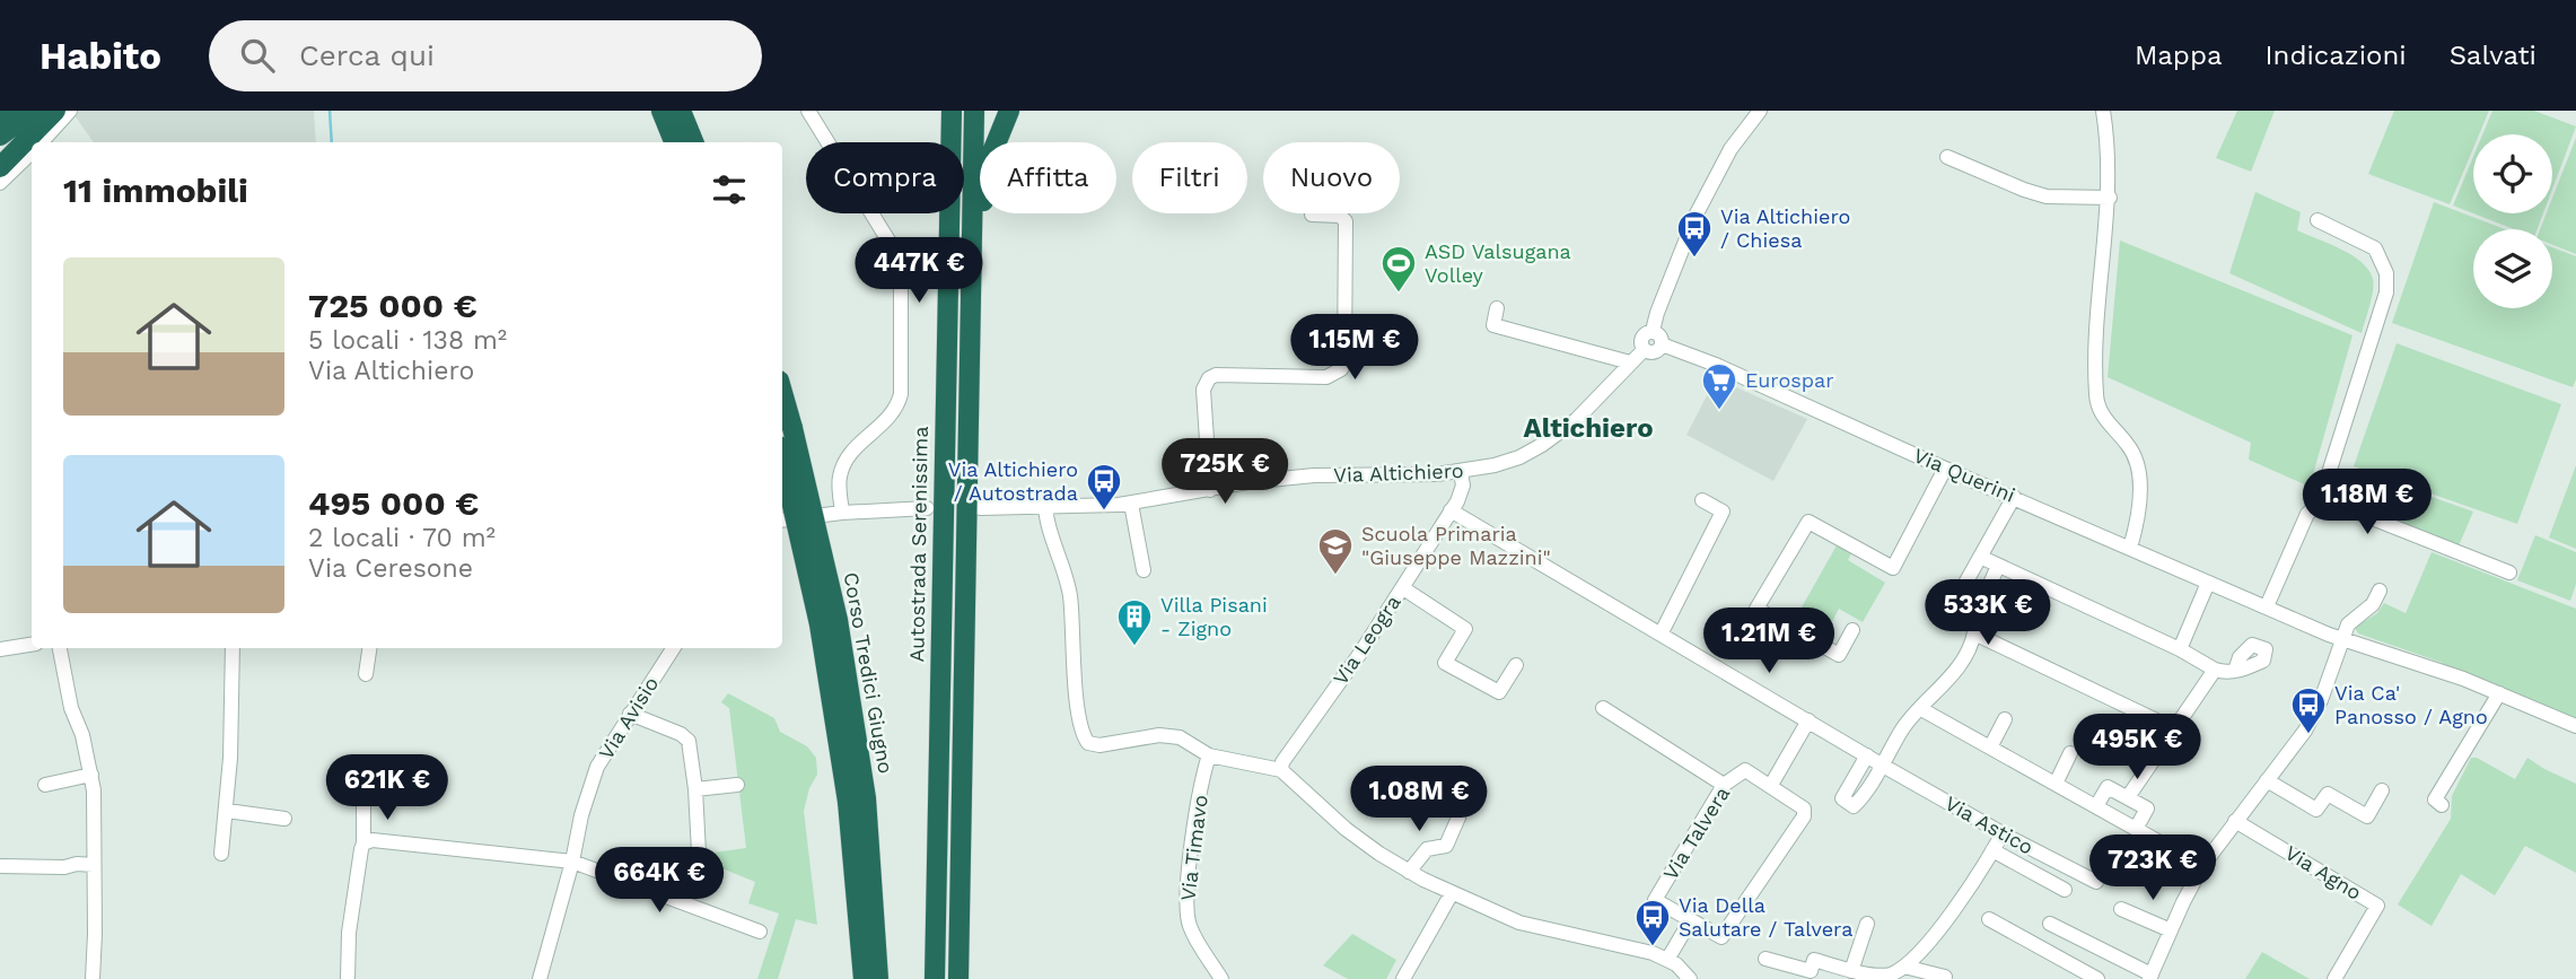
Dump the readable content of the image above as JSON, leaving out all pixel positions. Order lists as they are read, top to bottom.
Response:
{
  "streets": {
    "highway": ["Autostrada Serenissima", "Corso Tredici Giugno"],
    "street": [
      "Via Altichiero",
      "Via Querini",
      "Via Leogra",
      "Via Avisio",
      "Via Astico",
      "Via Talvera",
      "Via Timavo",
      "Via Agno"
    ]
  },
  "crossings": [
    ["Via Altichiero", "Via Querini"],
    ["Via Altichiero", "Via Leogra"],
    ["Via Leogra", "Via Astico"]
  ],
  "districts": ["Altichiero"],
  "places": {
    "bus stop": [
      "Via Altichiero / Chiesa",
      "Via Altichiero / Autostrada",
      "Via Ca' Panosso / Agno",
      "Via Della Salutare / Talvera"
    ],
    "sports": ["ASD Valsugana Volley"],
    "supermarket": ["Eurospar"],
    "school or university": ["Scuola Primaria \"Giuseppe Mazzini\""],
    "building": ["Villa Pisani - Zigno"]
  },
  "page": {
    "header": "Habito",
    "search": "Cerca qui",
    "nav": ["Mappa", "Indicazioni", "Salvati"],
    "chip": [
      "Compra",
      "Affitta",
      "Filtri",
      "Nuovo"
    ],
    "heading": "11 immobili",
    "price": [
      "447K €",
      "1.15M €",
      "725K €",
      "1.18M €",
      "533K €",
      "1.21M €",
      "495K €",
      "621K €",
      "1.08M €",
      "723K €",
      "664K €"
    ],
    "list": [
      {
        "name": "725 000 €",
        "note": "5 locali · 138 m² · Via Altichiero"
      },
      {
        "name": "495 000 €",
        "note": "2 locali · 70 m² · Via Ceresone"
      }
    ]
  }
}
